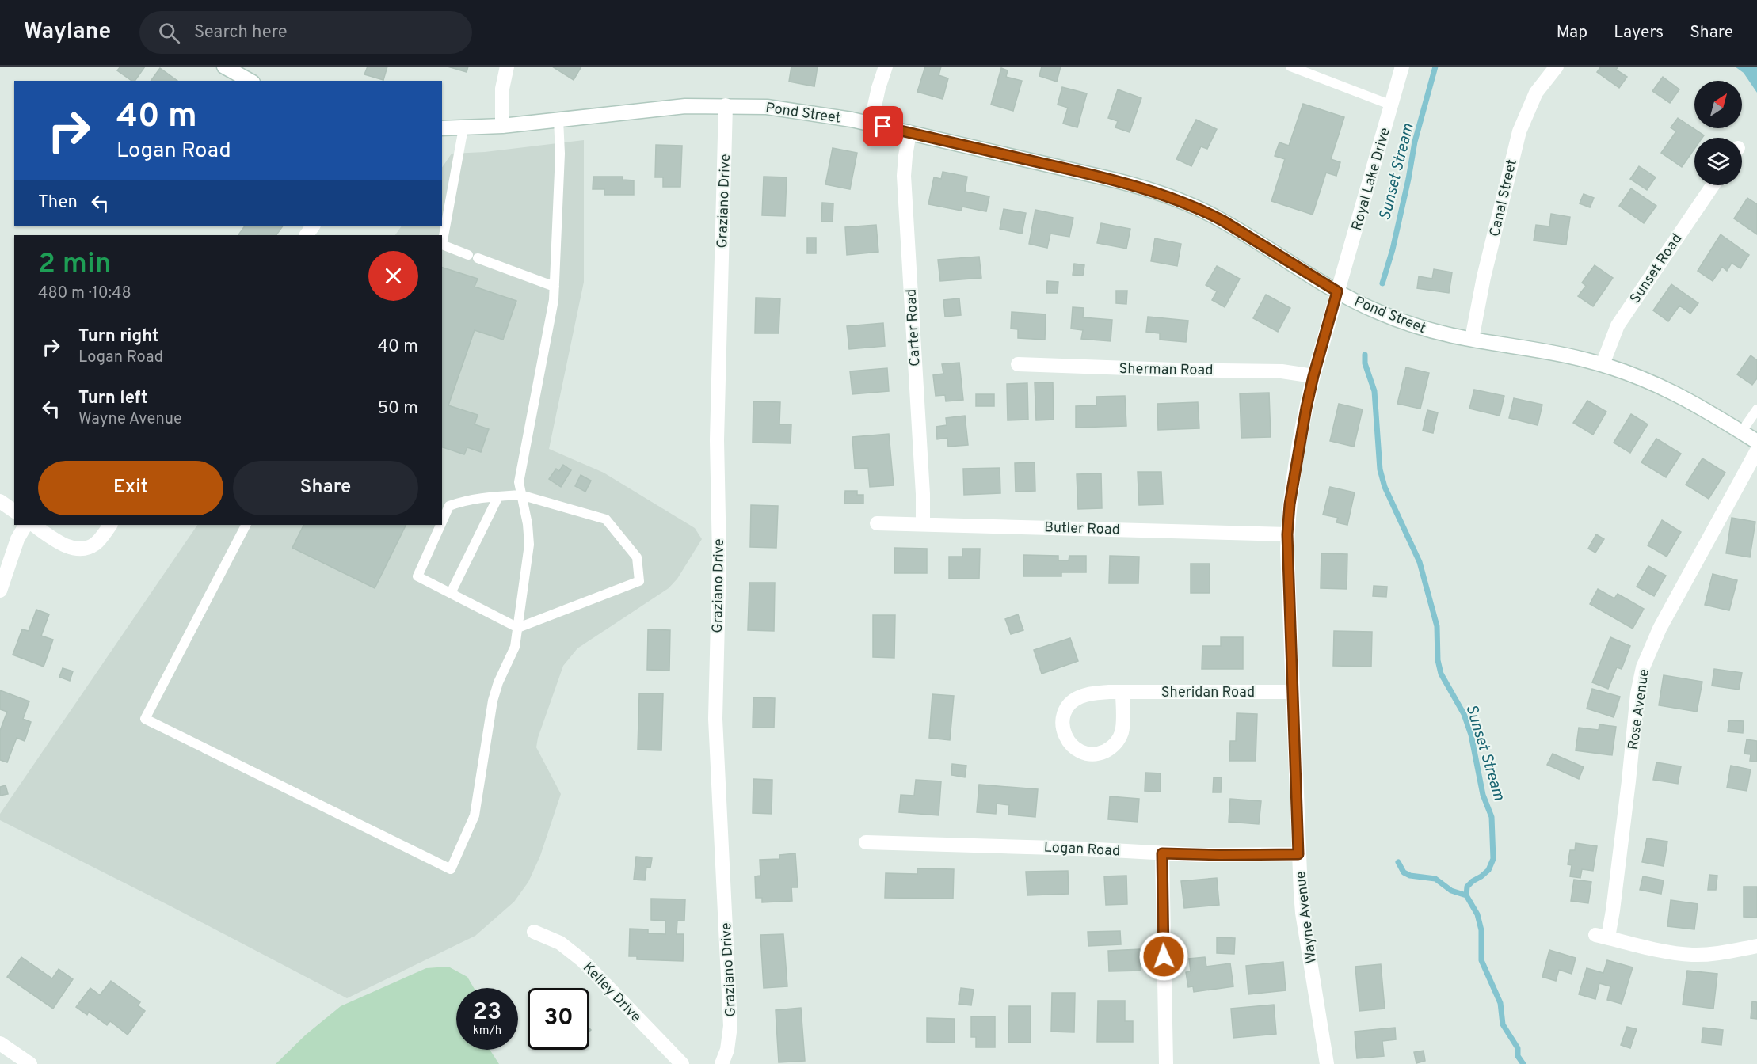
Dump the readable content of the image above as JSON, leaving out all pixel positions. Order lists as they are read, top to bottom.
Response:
{
  "streets": {
    "street": [
      "Pond Street",
      "Royal Lake Drive",
      "Canal Street",
      "Graziano Drive",
      "Sunset Road",
      "Carter Road",
      "Sherman Road",
      "Butler Road",
      "Sheridan Road",
      "Rose Avenue",
      "Logan Road",
      "Wayne Avenue",
      "Kelley Drive"
    ]
  },
  "crossings": [
    ["Pond Street", "Royal Lake Drive"],
    ["Pond Street", "Canal Street"],
    ["Pond Street", "Graziano Drive"],
    ["Pond Street", "Sunset Road"],
    ["Pond Street", "Carter Road"],
    ["Pond Street", "Wayne Avenue"],
    ["Royal Lake Drive", "Wayne Avenue"],
    ["Carter Road", "Butler Road"],
    ["Sherman Road", "Wayne Avenue"],
    ["Butler Road", "Wayne Avenue"],
    ["Sheridan Road", "Wayne Avenue"],
    ["Logan Road", "Wayne Avenue"]
  ],
  "water": ["Sunset Stream"],
  "north": "top right",
  "page": {
    "header": "Waylane",
    "search": "Search here",
    "nav": ["Map", "Layers", "Share"],
    "turn": ["40 m", "Logan Road"],
    "then": "Then",
    "heading": ["2 min", "480 m · 10:48"],
    "list": [
      {
        "name": "Turn right",
        "note": "Logan Road",
        "value": "40 m"
      },
      {
        "name": "Turn left",
        "note": "Wayne Avenue",
        "value": "50 m"
      }
    ],
    "buttons": ["Exit", "Share"],
    "speed": "23 km/h",
    "limit": "30"
  }
}
